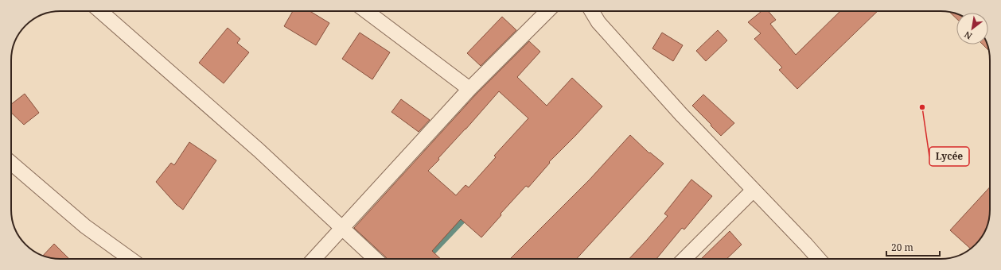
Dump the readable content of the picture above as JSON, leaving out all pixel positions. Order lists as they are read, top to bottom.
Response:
{
  "places": ["Lycée"],
  "scale_bar": "20 m",
  "north": "bottom left"
}
